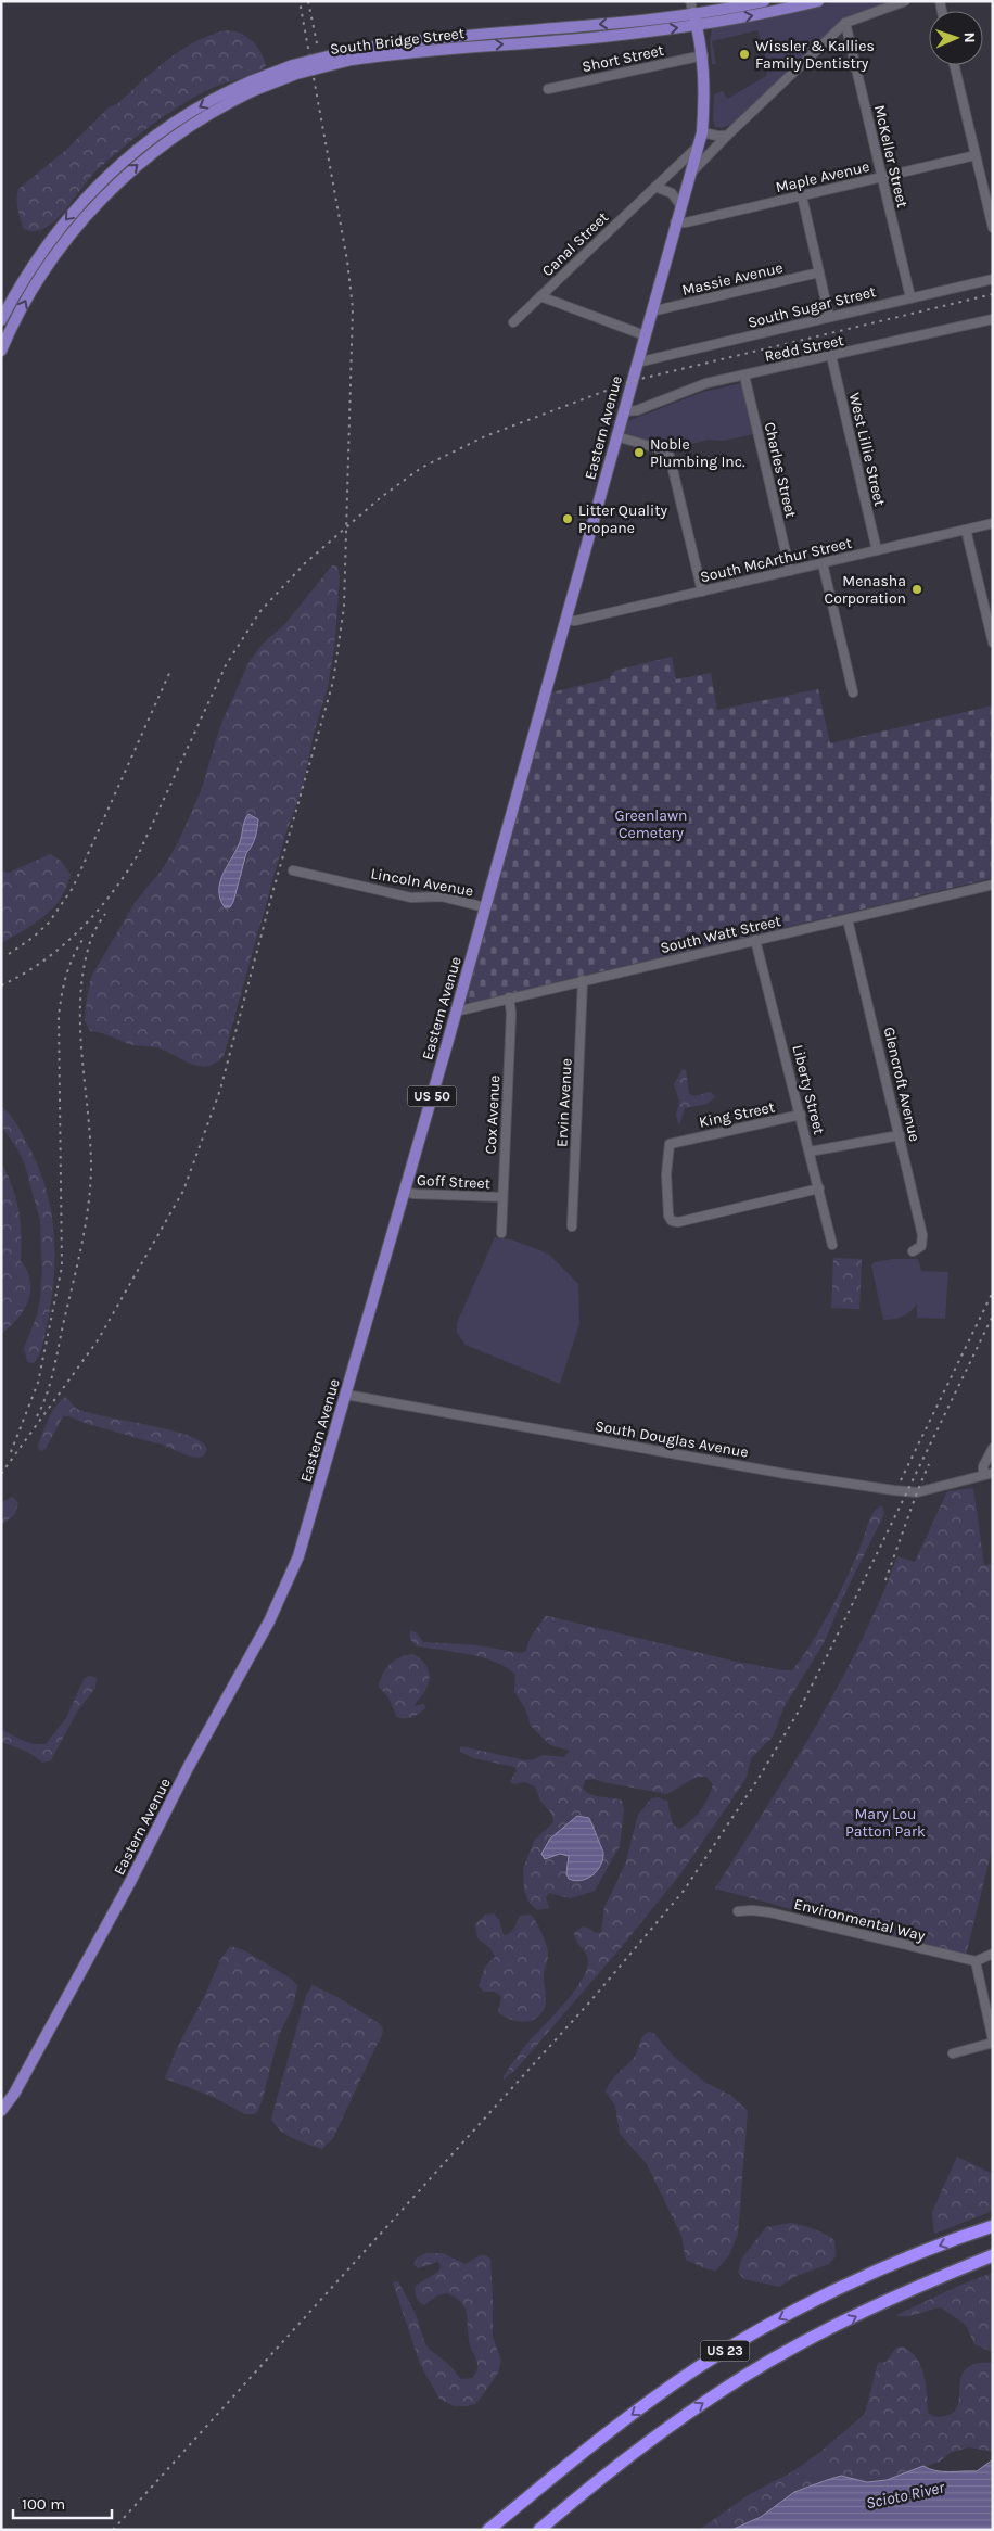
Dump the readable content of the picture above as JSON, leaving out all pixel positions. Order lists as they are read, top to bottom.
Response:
{
  "streets": {
    "highway": ["US 23"],
    "main road": ["South Bridge Street", "Eastern Avenue", "US 50"],
    "street": [
      "Short Street",
      "McKeller Street",
      "Maple Avenue",
      "Canal Street",
      "Massie Avenue",
      "South Sugar Street",
      "Redd Street",
      "West Lillie Street",
      "Charles Street",
      "South McArthur Street",
      "Lincoln Avenue",
      "South Watt Street",
      "Glencroft Avenue",
      "Liberty Street",
      "Ervin Avenue",
      "Cox Avenue",
      "King Street",
      "Goff Street",
      "South Douglas Avenue",
      "Environmental Way"
    ]
  },
  "crossings": [
    ["South Bridge Street", "Eastern Avenue"],
    ["Short Street", "Eastern Avenue"],
    ["McKeller Street", "Maple Avenue"],
    ["McKeller Street", "South Sugar Street"],
    ["Maple Avenue", "Eastern Avenue"],
    ["Canal Street", "Eastern Avenue"],
    ["Massie Avenue", "Eastern Avenue"],
    ["South Sugar Street", "Eastern Avenue"],
    ["Redd Street", "Eastern Avenue"],
    ["Redd Street", "West Lillie Street"],
    ["Redd Street", "Charles Street"],
    ["Eastern Avenue", "South McArthur Street"],
    ["Eastern Avenue", "Lincoln Avenue"],
    ["Eastern Avenue", "South Watt Street"],
    ["Eastern Avenue", "Goff Street"],
    ["Eastern Avenue", "South Douglas Avenue"],
    ["West Lillie Street", "South McArthur Street"],
    ["Charles Street", "South McArthur Street"],
    ["South Watt Street", "Glencroft Avenue"],
    ["South Watt Street", "Liberty Street"],
    ["South Watt Street", "Ervin Avenue"],
    ["South Watt Street", "Cox Avenue"],
    ["Liberty Street", "King Street"],
    ["Cox Avenue", "Goff Street"]
  ],
  "water": ["Scioto River"],
  "parks": ["Greenlawn Cemetery", "Mary Lou Patton Park"],
  "places": [
    "Wissler & Kallies Family Dentistry",
    "Noble Plumbing Inc.",
    "Litter Quality Propane",
    "Menasha Corporation"
  ],
  "scale_bar": "100 m",
  "north": "right"
}
